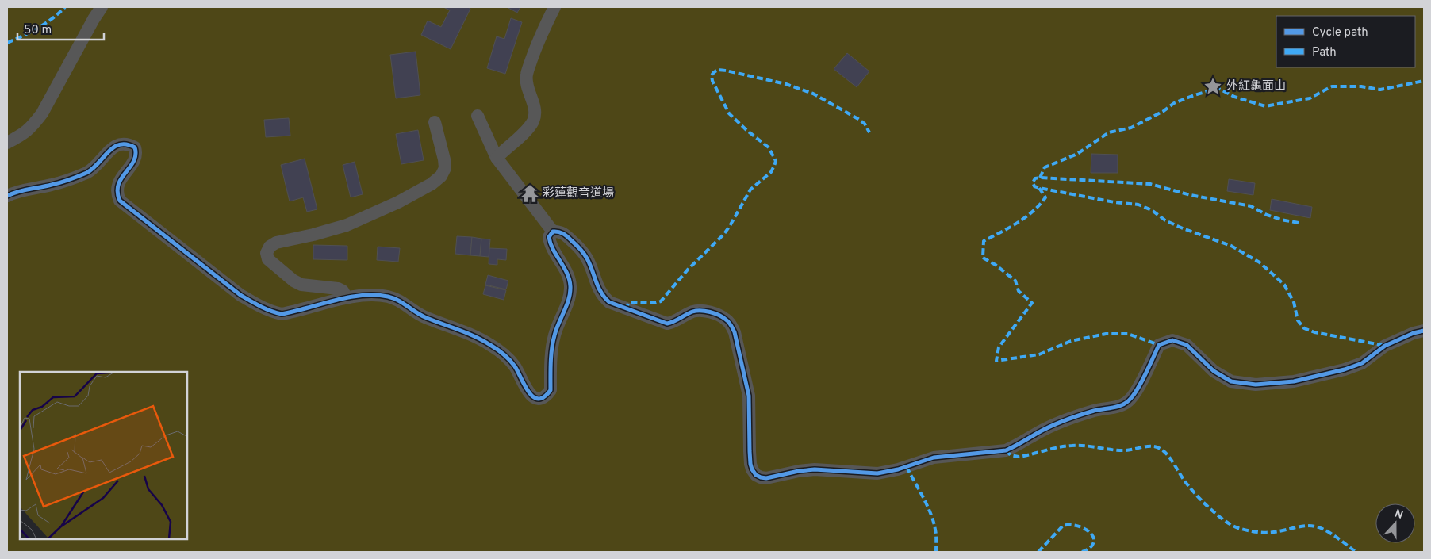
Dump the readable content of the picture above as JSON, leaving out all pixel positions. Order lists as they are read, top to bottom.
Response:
{
  "places": {
    "place": ["外紅龜面山"],
    "temple": ["彩蓮觀音道場"]
  },
  "legend": ["Cycle path", "Path"],
  "scale_bar": "50 m",
  "north": "top"
}
